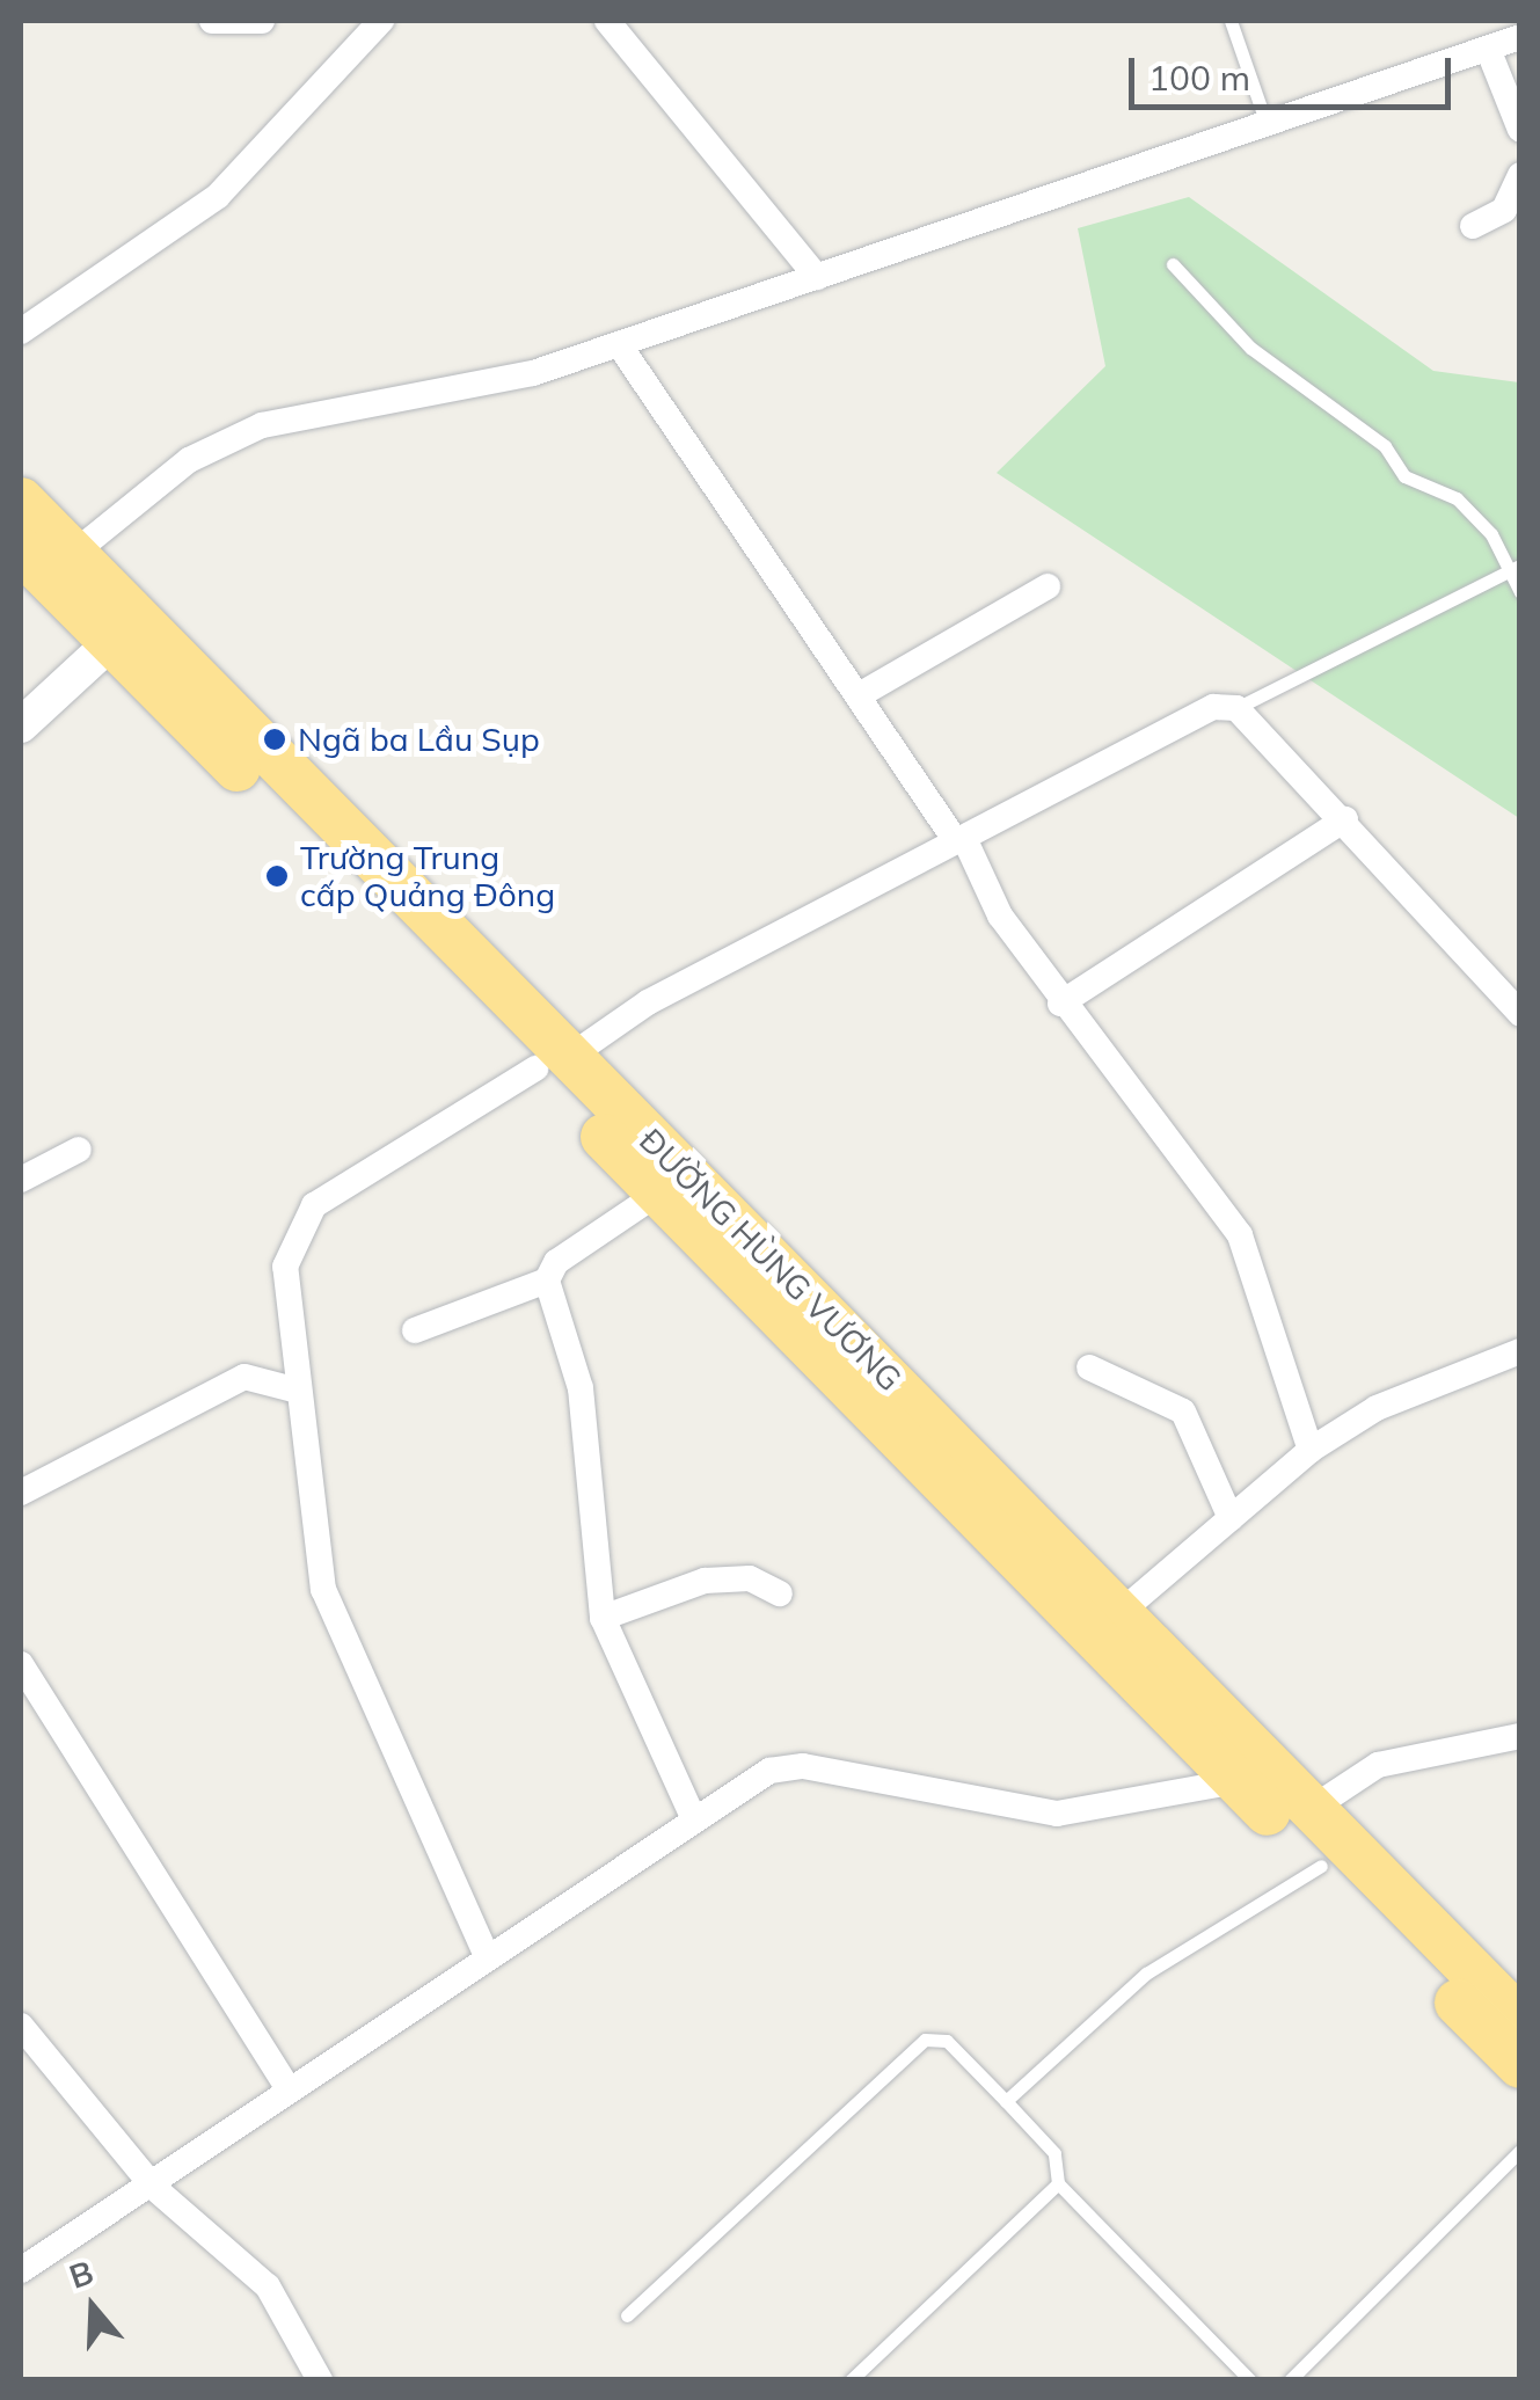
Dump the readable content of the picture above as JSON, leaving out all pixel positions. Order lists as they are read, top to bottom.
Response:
{
  "streets": {
    "highway": ["ĐƯỜNG HÙNG VƯƠNG"]
  },
  "places": ["Ngã ba Lầu Sụp", "Trường Trung cấp Quảng Đông"],
  "scale_bar": "100 m",
  "north": "top"
}
